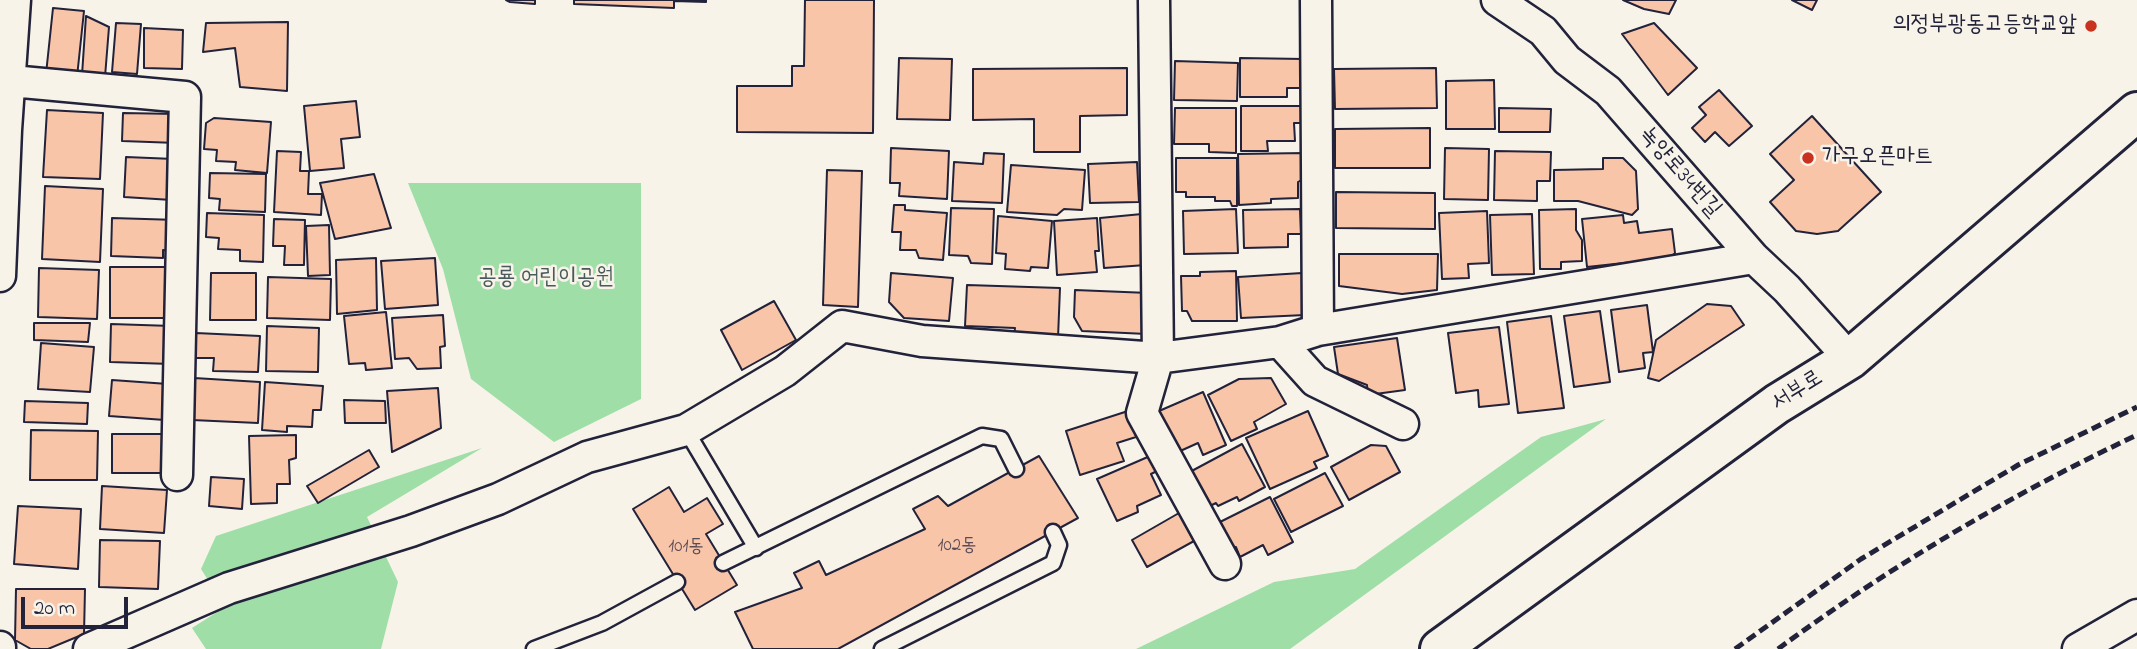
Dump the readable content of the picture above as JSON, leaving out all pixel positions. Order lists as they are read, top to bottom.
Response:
{
  "streets": {
    "main road": ["서부로"],
    "street": ["녹양로34번길"]
  },
  "crossings": [
    ["녹양로34번길", "서부로"]
  ],
  "parks": ["공룡 어린이공원"],
  "places": ["의정부광동고등학교앞", "가구오픈마트"],
  "house_numbers": ["102동", "101동"],
  "scale_bar": "20 m"
}
